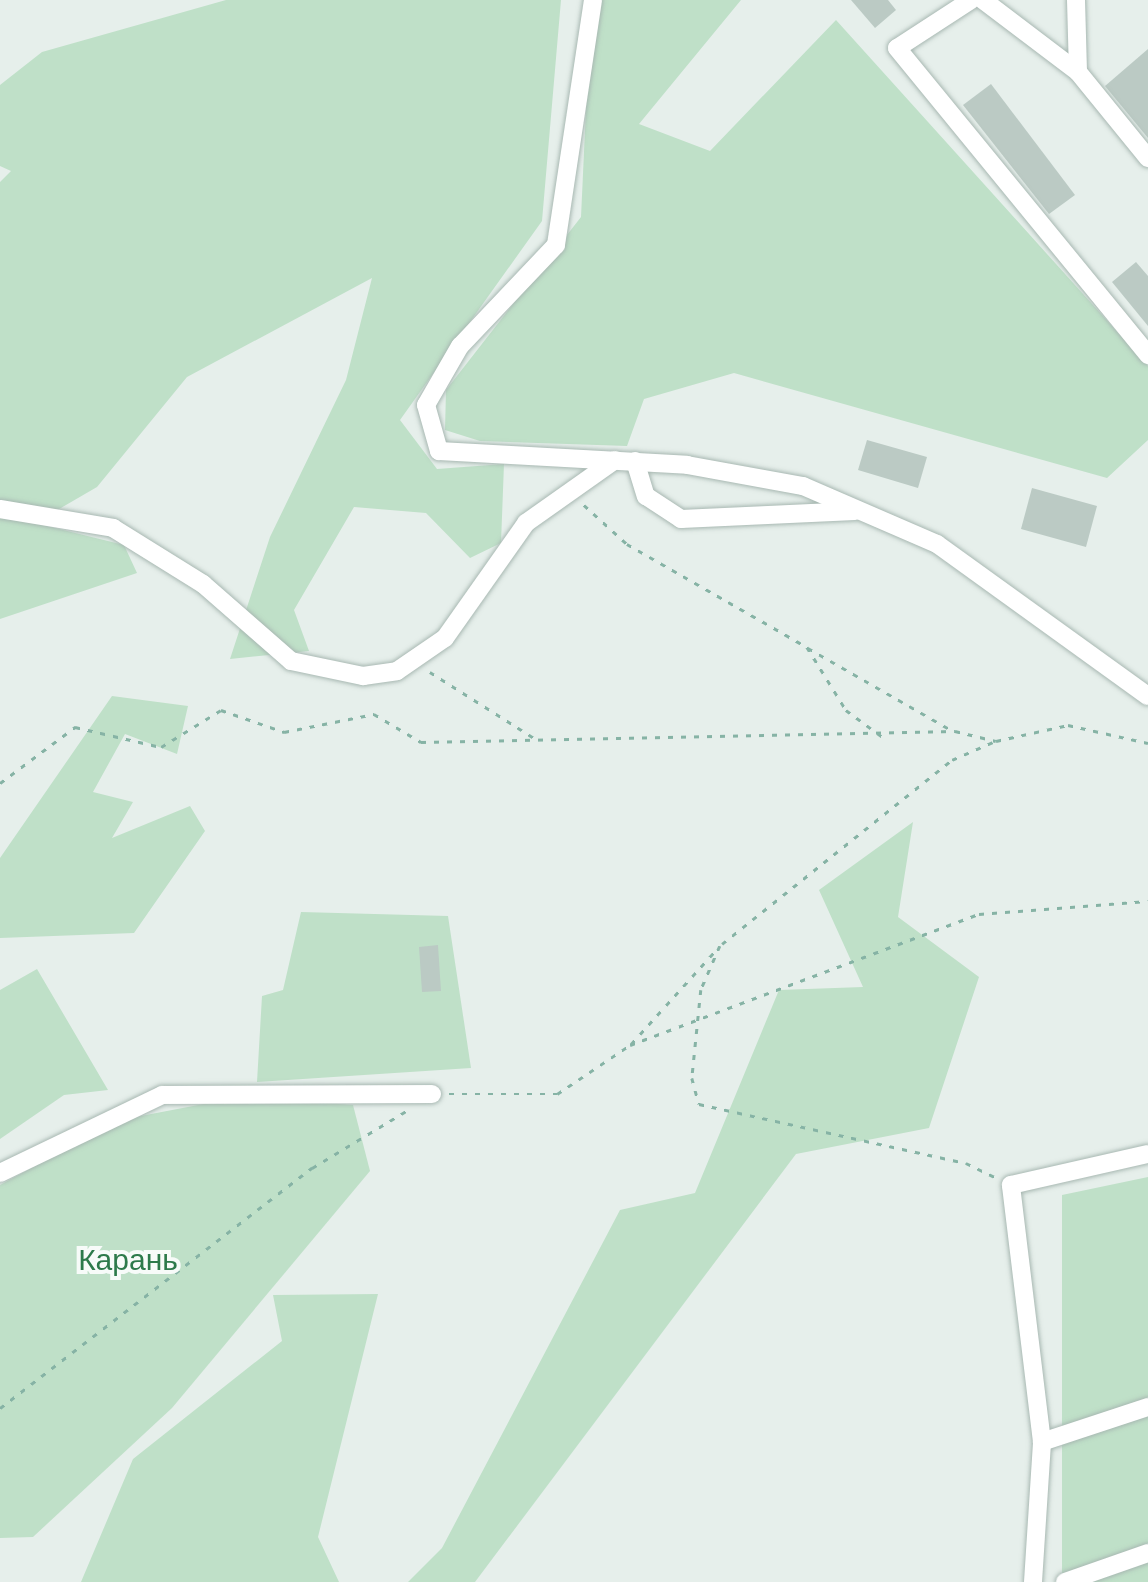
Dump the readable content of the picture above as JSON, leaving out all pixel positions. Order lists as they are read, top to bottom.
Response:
{
  "parks": ["Карань"]
}
